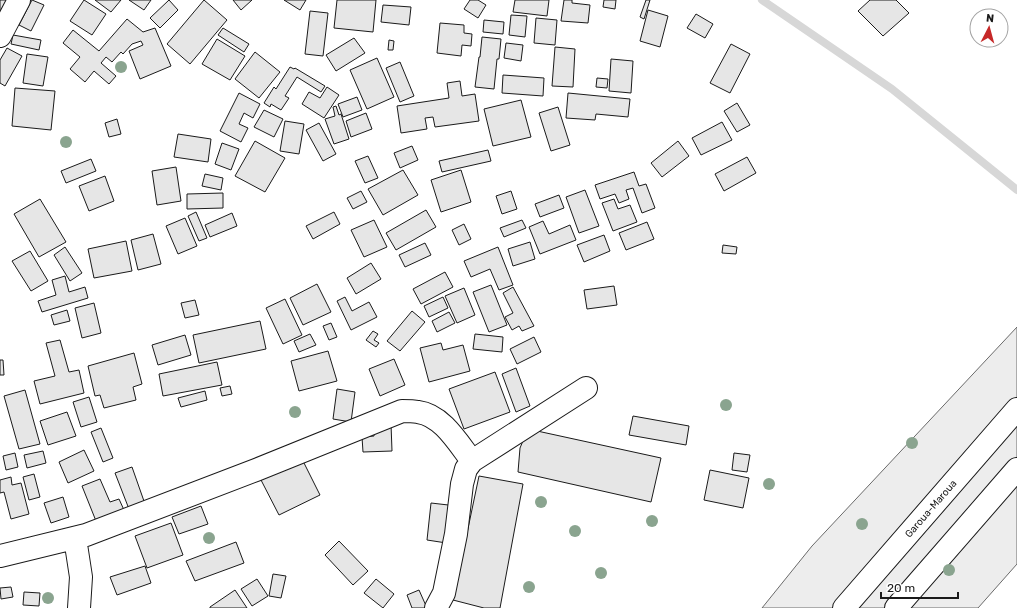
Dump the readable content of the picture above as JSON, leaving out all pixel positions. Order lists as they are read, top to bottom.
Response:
{
  "streets": {
    "main road": ["Garoua-Maroua"]
  },
  "scale_bar": "20 m",
  "north": "top"
}
